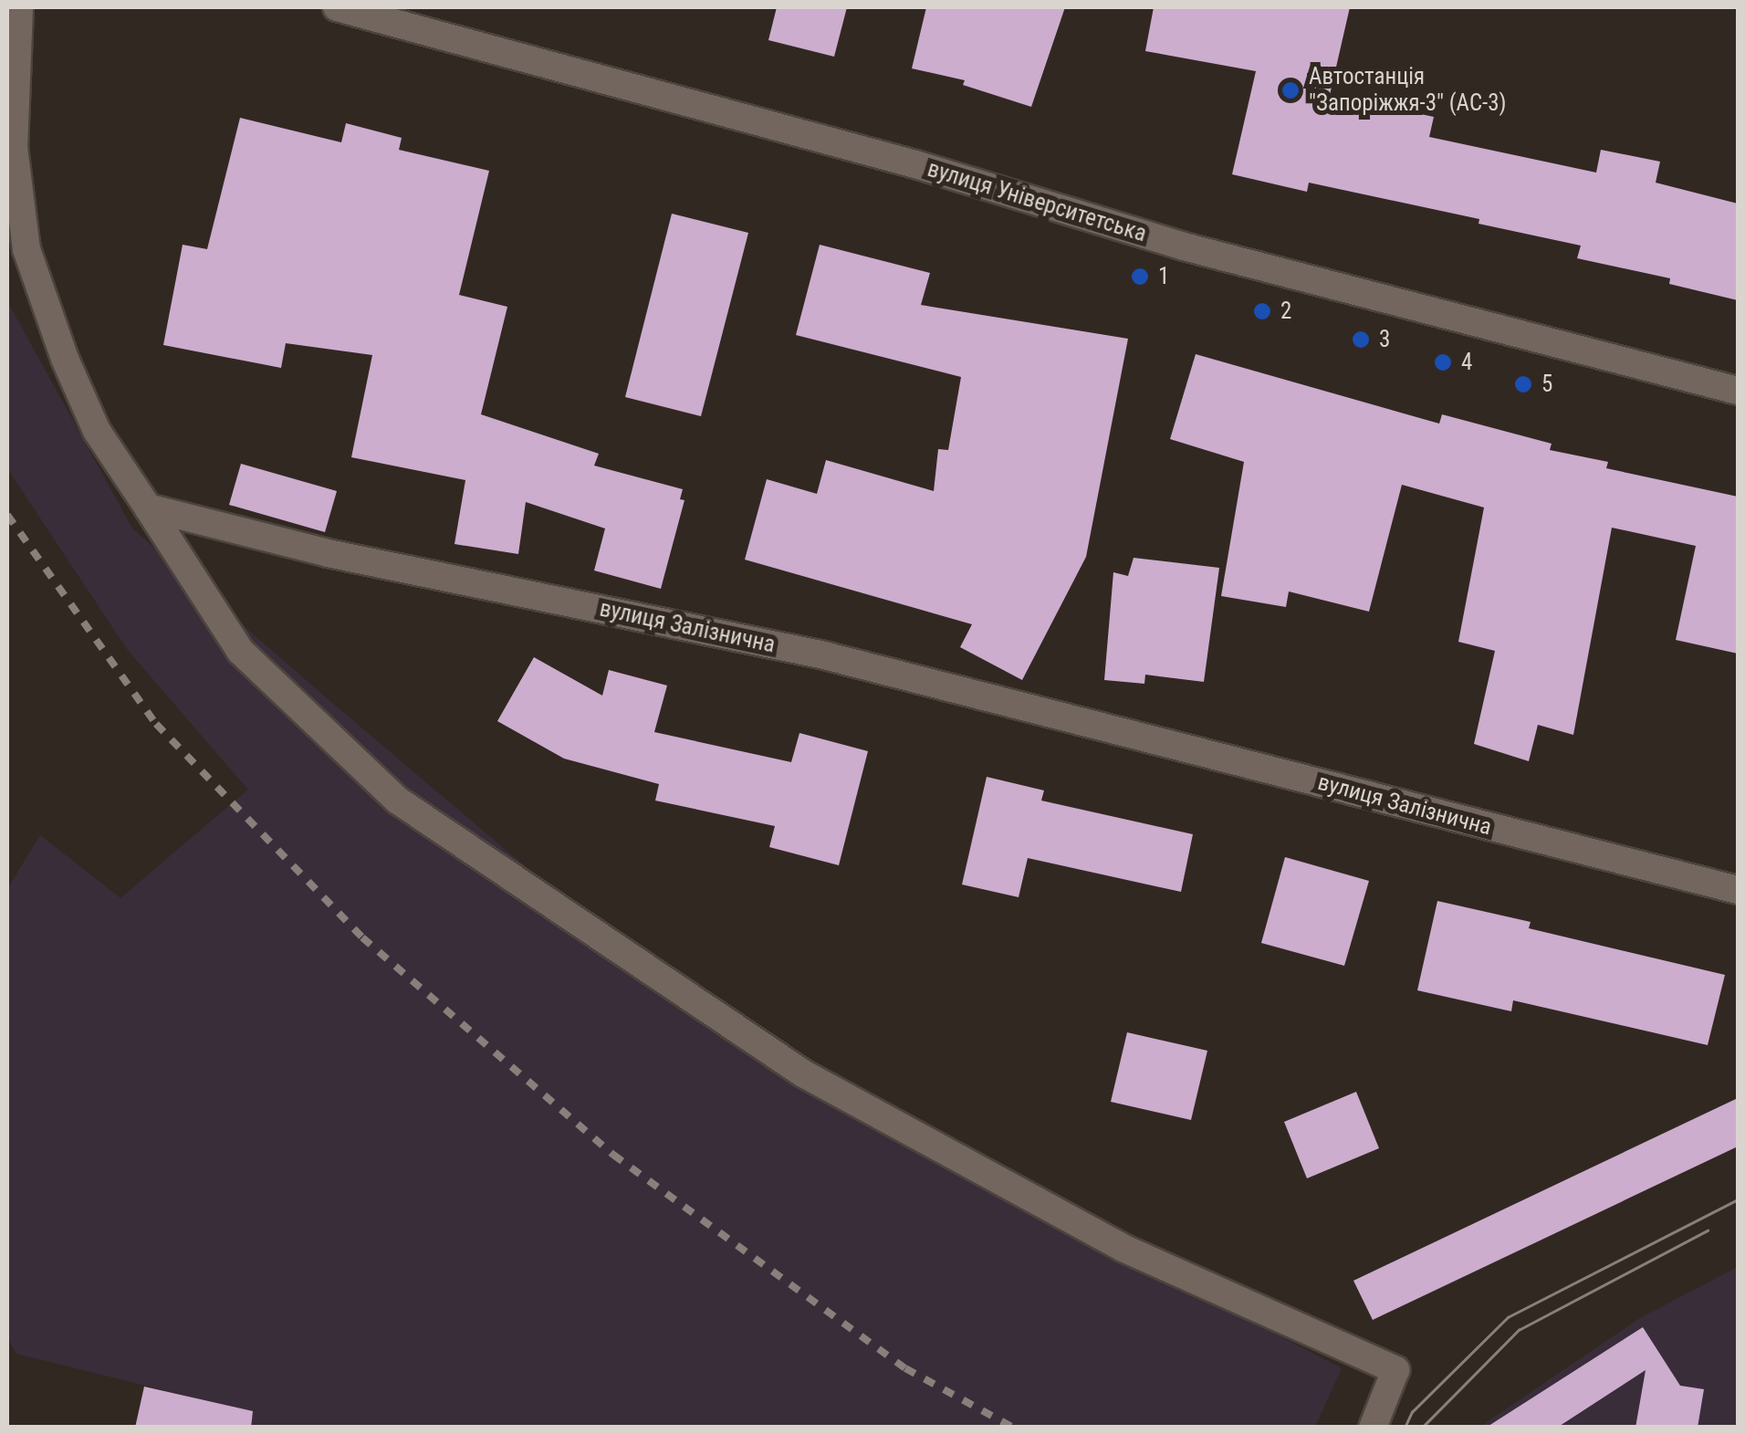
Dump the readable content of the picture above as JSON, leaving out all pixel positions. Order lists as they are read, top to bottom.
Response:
{
  "streets": {
    "street": ["вулиця Університетська", "вулиця Залізнична"]
  },
  "places": [
    "Автостанція \"Запоріжжя-3\" (АС-3)",
    "1",
    "2",
    "3",
    "4",
    "5"
  ]
}
